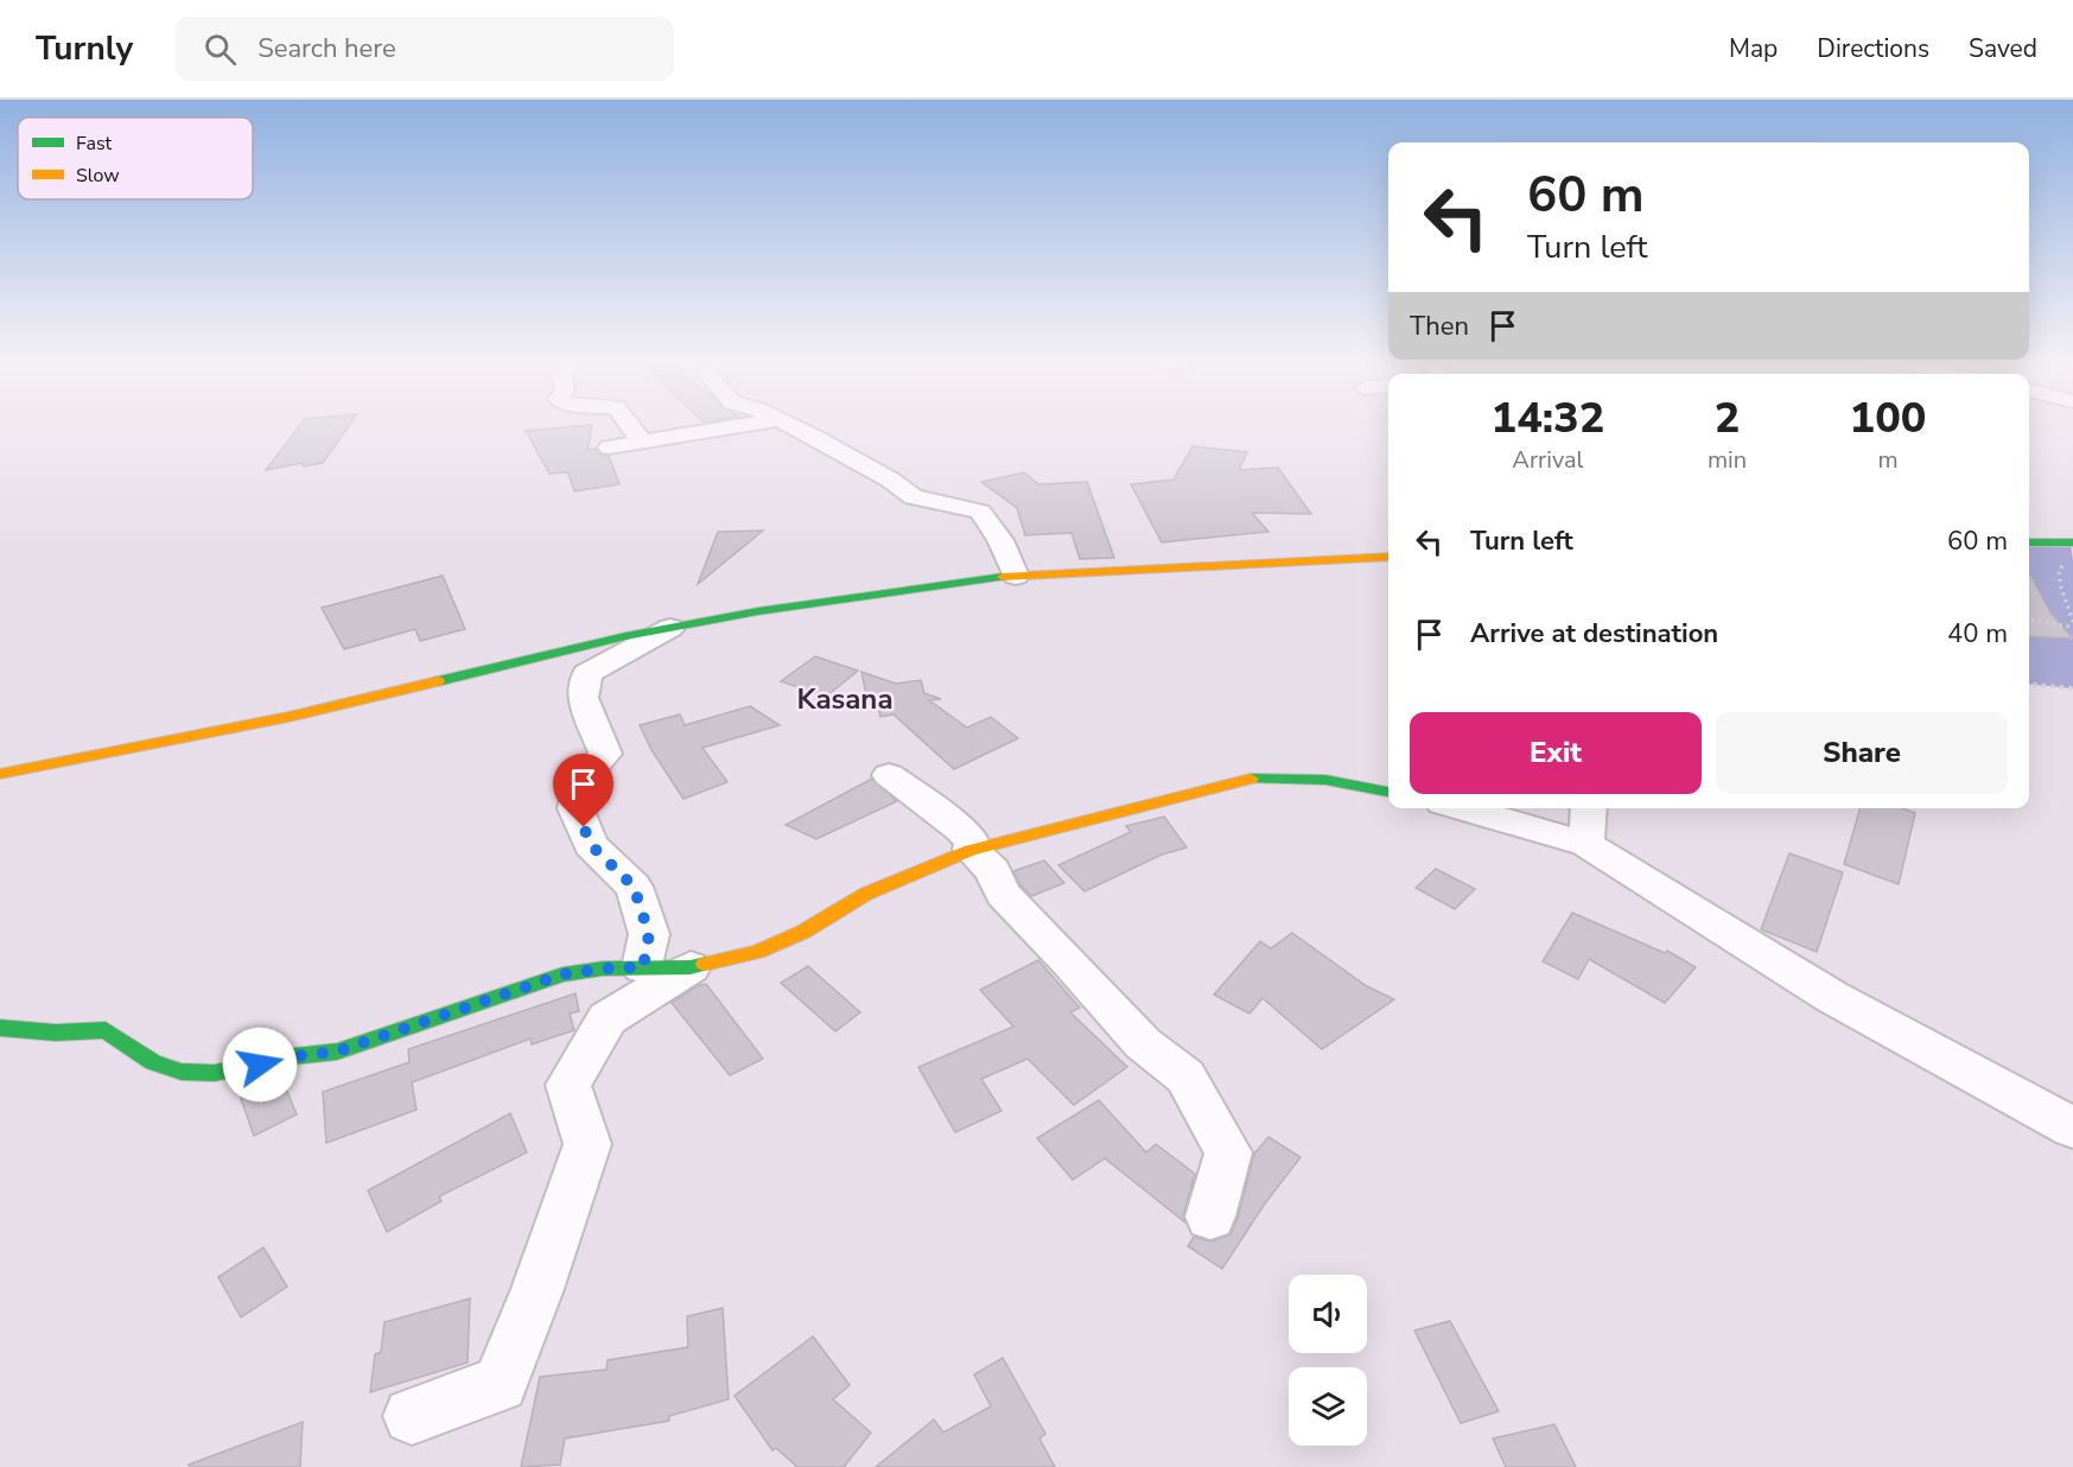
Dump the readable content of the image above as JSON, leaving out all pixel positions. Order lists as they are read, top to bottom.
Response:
{
  "districts": ["Kasana"],
  "legend": ["Fast", "Slow"],
  "page": {
    "header": "Turnly",
    "search": "Search here",
    "nav": ["Map", "Directions", "Saved"],
    "turn": ["60 m", "Turn left"],
    "then": "Then",
    "eta": [
      "14:32",
      "Arrival",
      "2",
      "min",
      "100",
      "m"
    ],
    "list": [
      {
        "name": "Turn left",
        "value": "60 m"
      },
      {
        "name": "Arrive at destination",
        "value": "40 m"
      }
    ],
    "buttons": ["Exit", "Share"]
  }
}
